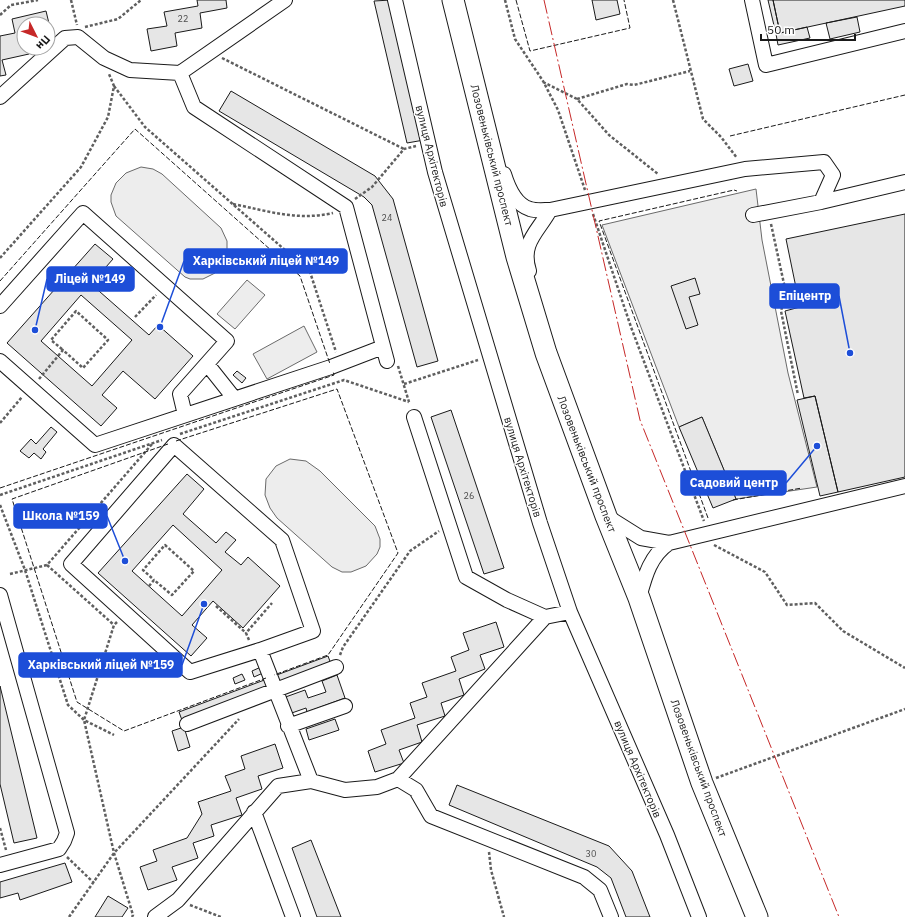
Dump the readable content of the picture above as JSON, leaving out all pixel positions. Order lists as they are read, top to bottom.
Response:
{
  "streets": {
    "highway": ["Лозовеньківський проспект"],
    "street": ["вулиця Архітекторів"]
  },
  "places": [
    "Харківський ліцей №149",
    "Ліцей №149",
    "Епіцентр",
    "Садовий центр",
    "Школа №159",
    "Харківський ліцей №159"
  ],
  "house_numbers": [
    "22",
    "24",
    "26",
    "30"
  ],
  "scale_bar": "50 m",
  "north": "bottom right"
}
